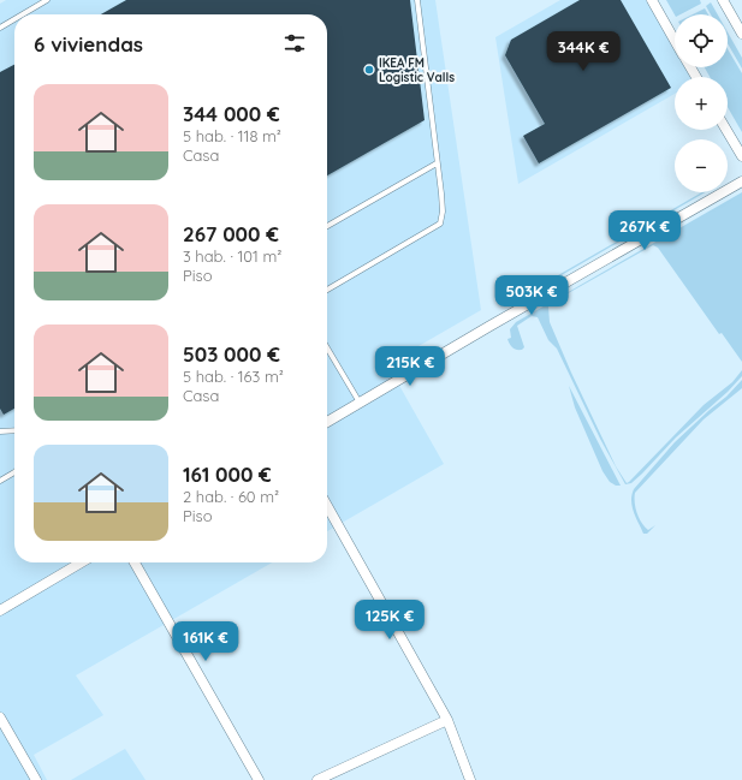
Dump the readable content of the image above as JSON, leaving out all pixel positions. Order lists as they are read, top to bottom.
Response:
{
  "places": ["IKEA FM Logistic Valls"],
  "page": {
    "map_buttons": ["+", "−"],
    "heading": "6 viviendas",
    "price": [
      "344K €",
      "267K €",
      "503K €",
      "215K €",
      "125K €",
      "161K €"
    ],
    "list": [
      {
        "name": "344 000 €",
        "note": "5 hab. · 118 m² · Casa"
      },
      {
        "name": "267 000 €",
        "note": "3 hab. · 101 m² · Piso"
      },
      {
        "name": "503 000 €",
        "note": "5 hab. · 163 m² · Casa"
      },
      {
        "name": "161 000 €",
        "note": "2 hab. · 60 m² · Piso"
      }
    ]
  }
}
